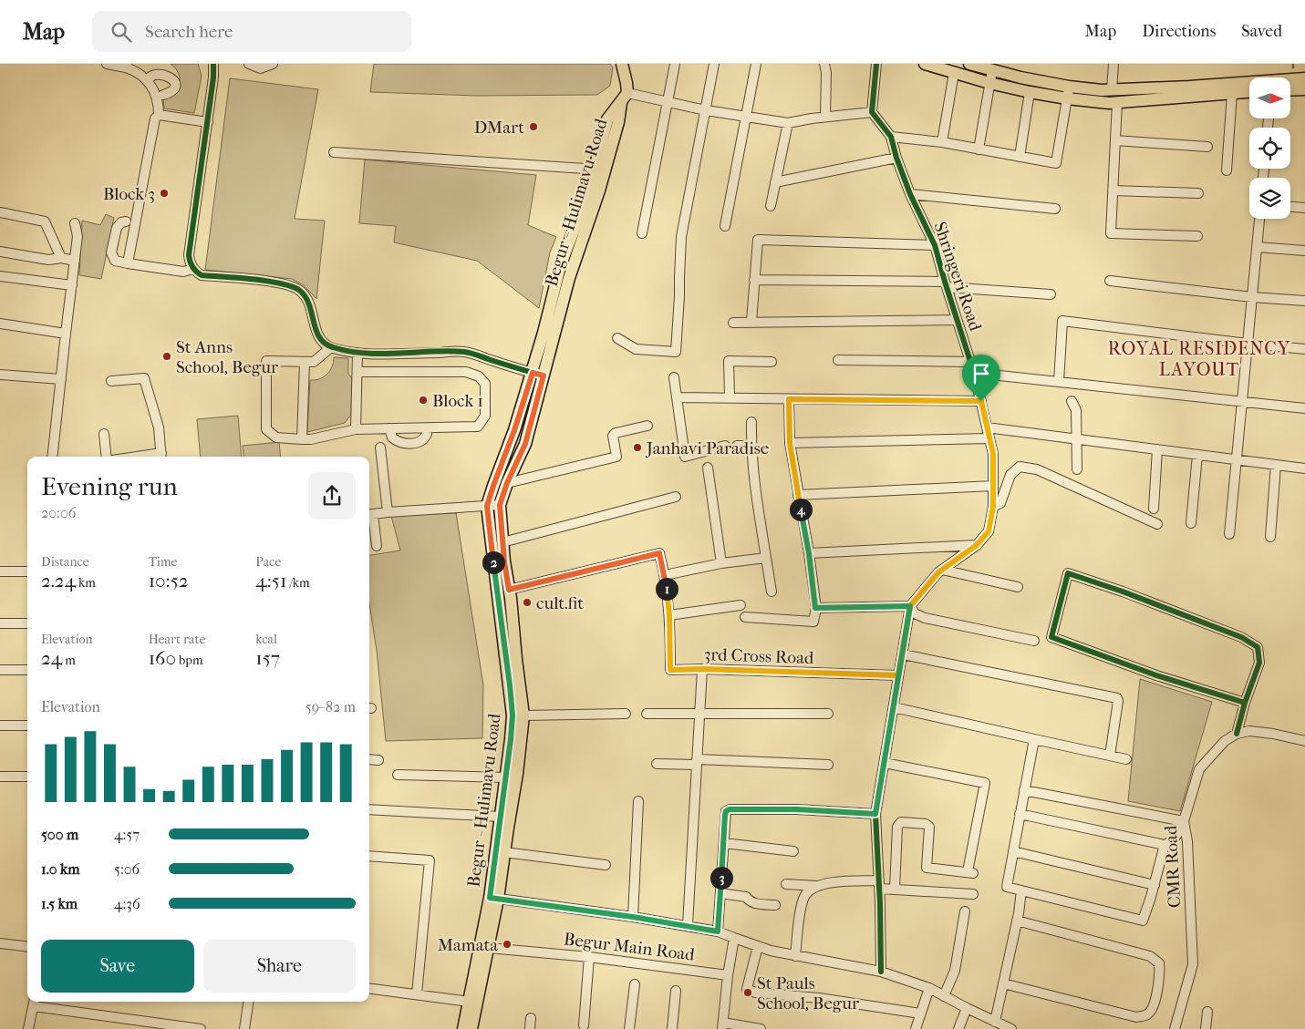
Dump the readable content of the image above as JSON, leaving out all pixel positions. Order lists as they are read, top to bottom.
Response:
{
  "streets": {
    "main road": ["Begur - Hulimavu Road"],
    "street": [
      "Shringeri Road",
      "3rd Cross Road",
      "CMR Road",
      "Begur Main Road"
    ]
  },
  "crossings": [
    ["Begur - Hulimavu Road", "3rd Cross Road"],
    ["Begur - Hulimavu Road", "Begur Main Road"]
  ],
  "districts": ["ROYAL RESIDENCY LAYOUT"],
  "places": [
    "DMart",
    "Block 3",
    "St Anns School, Begur",
    "Block 1",
    "Janhavi Paradise",
    "cult.fit",
    "Mamata",
    "St Pauls School, Begur"
  ],
  "north": "right",
  "page": {
    "header": "Map",
    "search": "Search here",
    "nav": ["Map", "Directions", "Saved"],
    "heading": ["Evening run", "20:06"],
    "pins": [
      "4",
      "2",
      "1",
      "3"
    ],
    "stats": [
      ["Distance", "2.24 km"],
      ["Time", "10:52"],
      ["Pace", "4:51 /km"],
      ["Elevation", "24 m"],
      ["Heart rate", "160 bpm"],
      ["kcal", "157"]
    ],
    "chart": ["Elevation", "59–82 m"],
    "list": [
      {
        "name": "500 m",
        "note": "4:57"
      },
      {
        "name": "1.0 km",
        "note": "5:06"
      },
      {
        "name": "1.5 km",
        "note": "4:36"
      }
    ],
    "buttons": ["Save", "Share"]
  }
}
